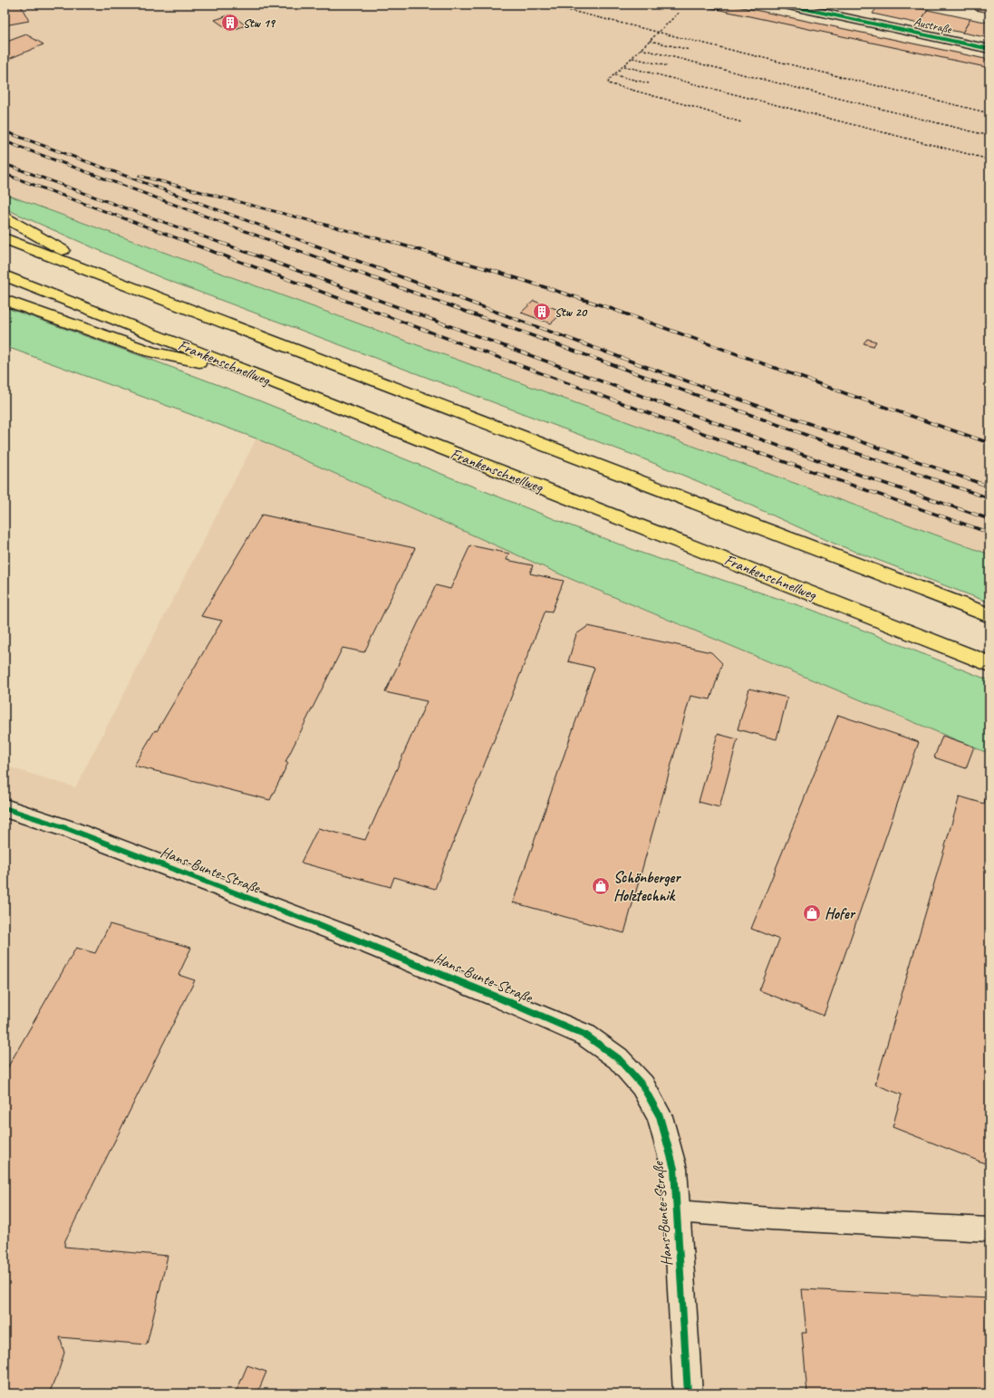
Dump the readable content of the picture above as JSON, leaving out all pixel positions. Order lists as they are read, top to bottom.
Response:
{
  "streets": {
    "highway": ["Frankenschnellweg"],
    "street": ["Austraße", "Hans-Bunte-Straße"]
  },
  "places": {
    "building": ["Stw 19", "Stw 20"],
    "shop": ["Schönberger Holztechnik", "Hofer"]
  }
}
